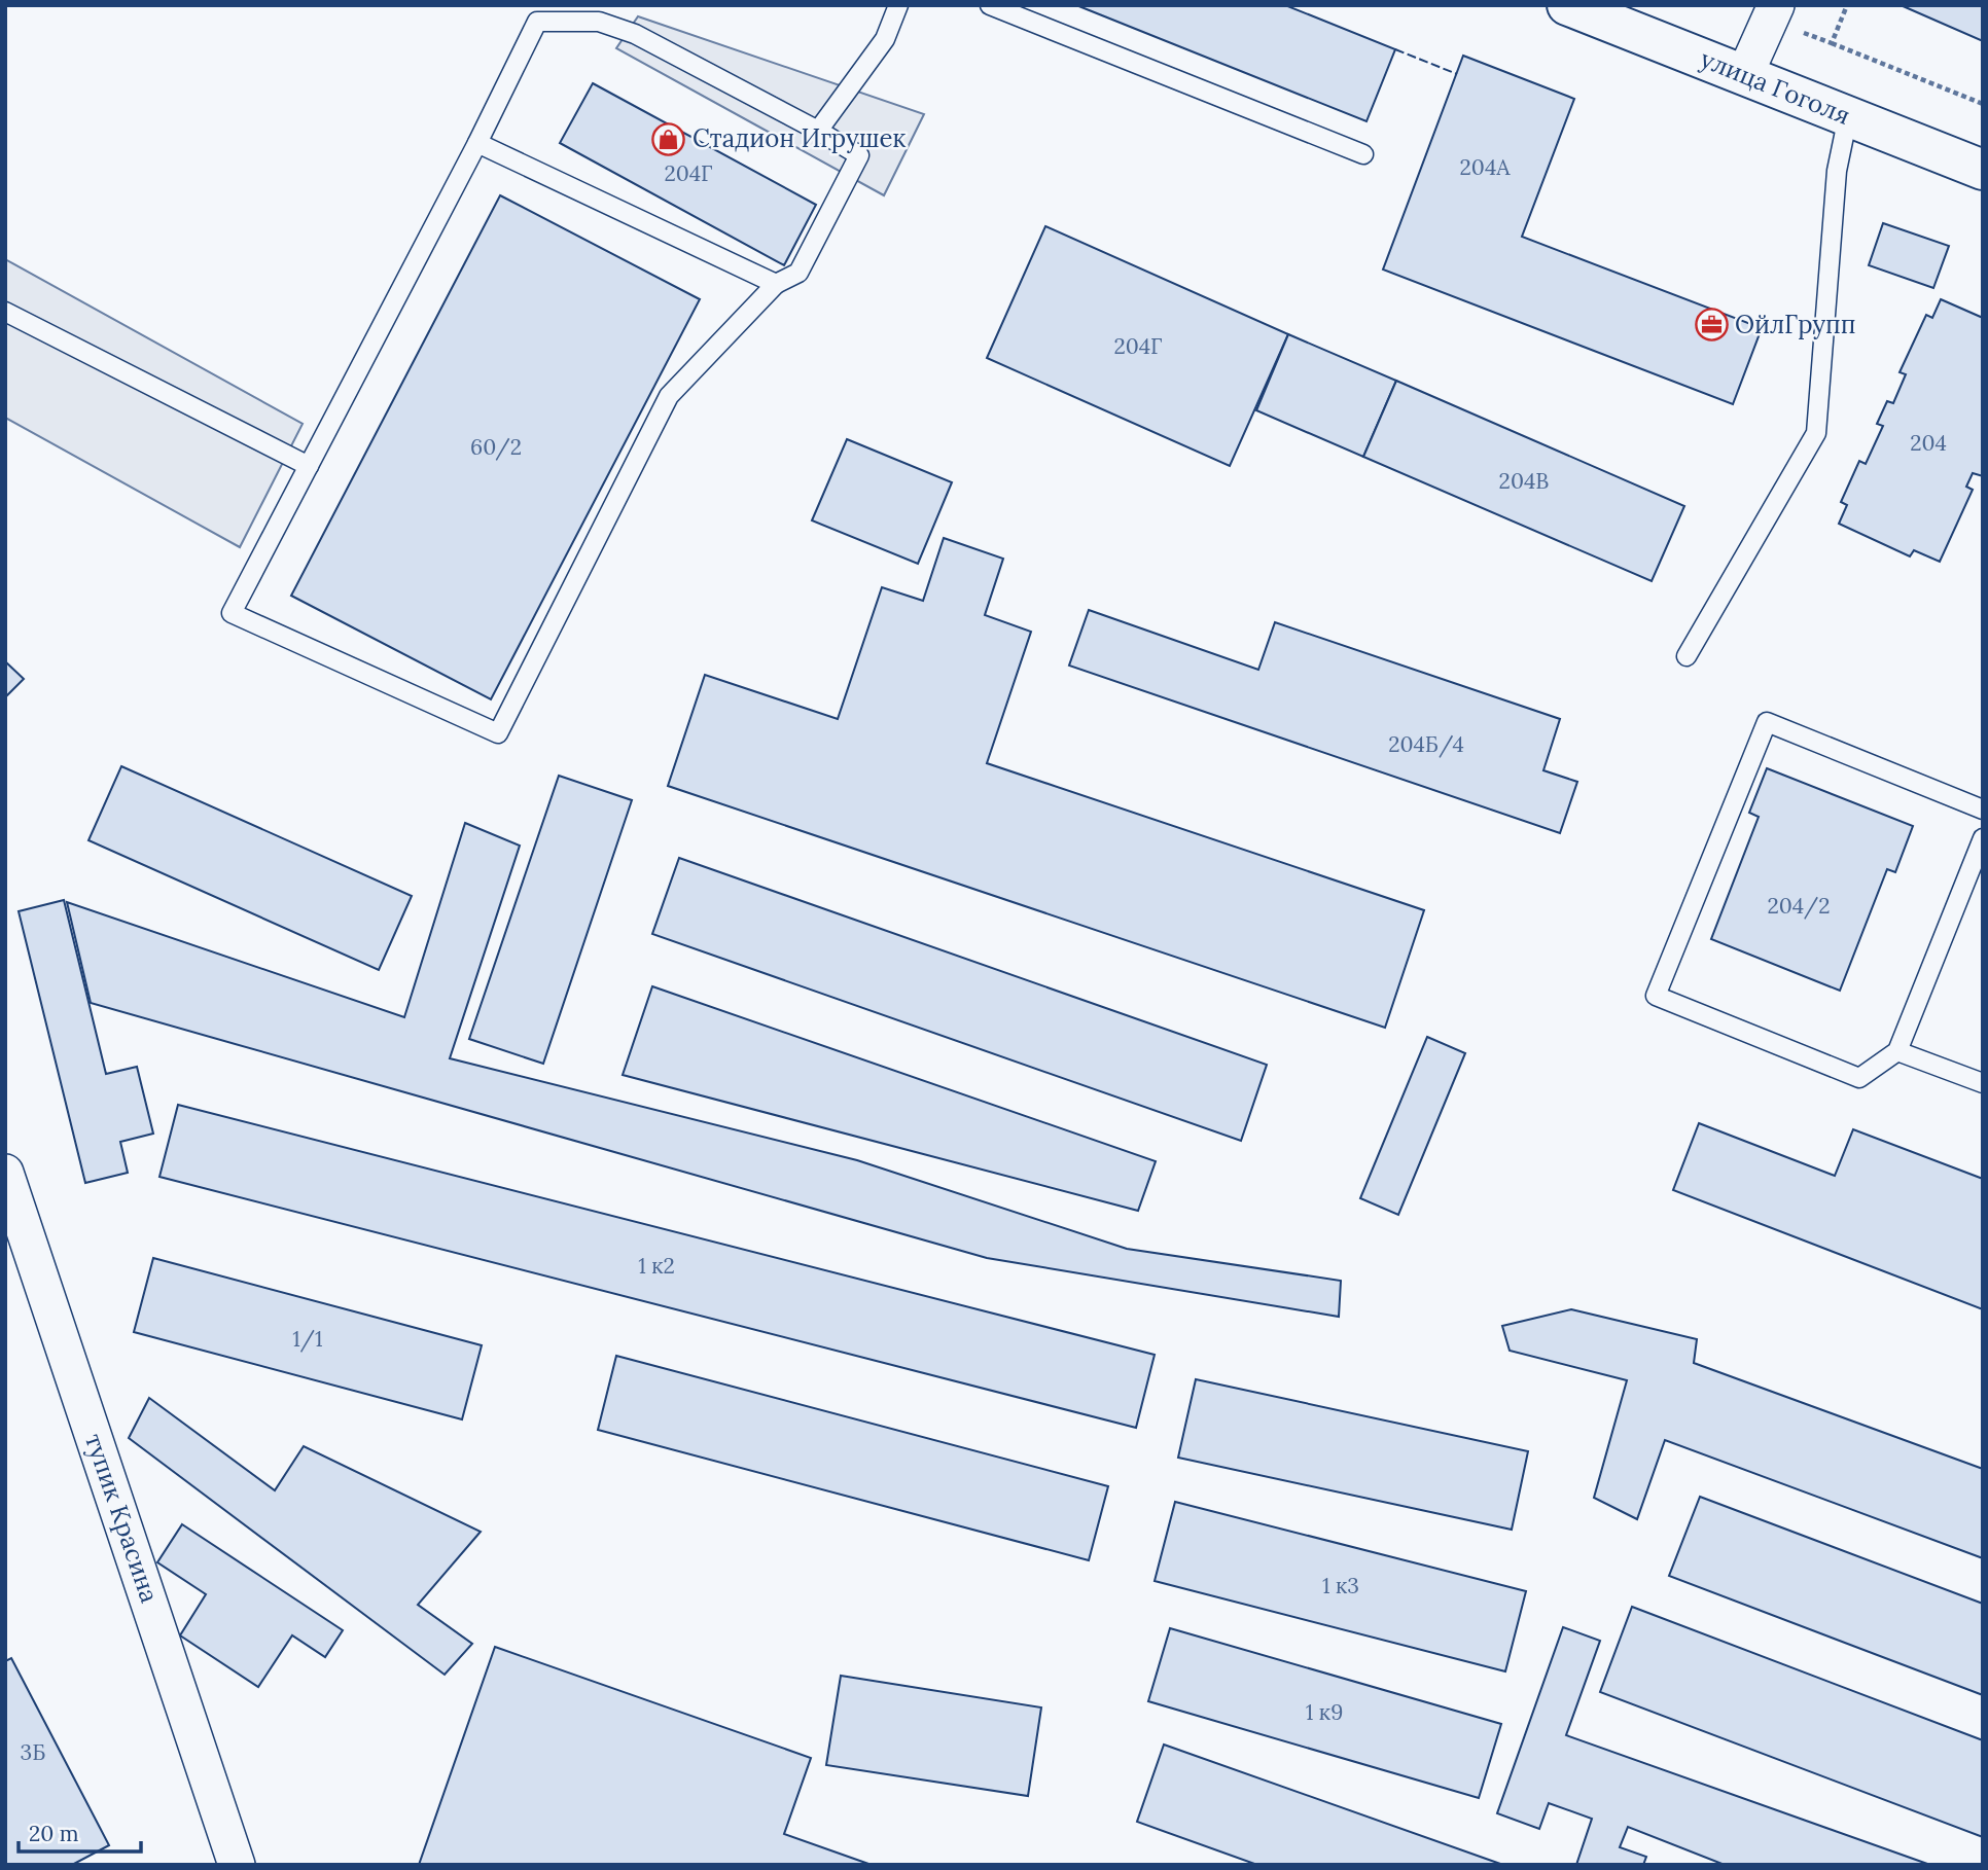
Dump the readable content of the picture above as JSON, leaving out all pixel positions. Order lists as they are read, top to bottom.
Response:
{
  "streets": {
    "street": ["улица Гоголя", "тупик Красина"]
  },
  "places": {
    "shop": ["Стадион Игрушек"],
    "office": ["ОйлГрупп"]
  },
  "house_numbers": [
    "204А",
    "204Г",
    "204Г",
    "204",
    "60/2",
    "204В",
    "204Б/4",
    "204/2",
    "1 к2",
    "1/1",
    "1 к3",
    "1 к9",
    "3Б"
  ],
  "scale_bar": "20 m"
}
